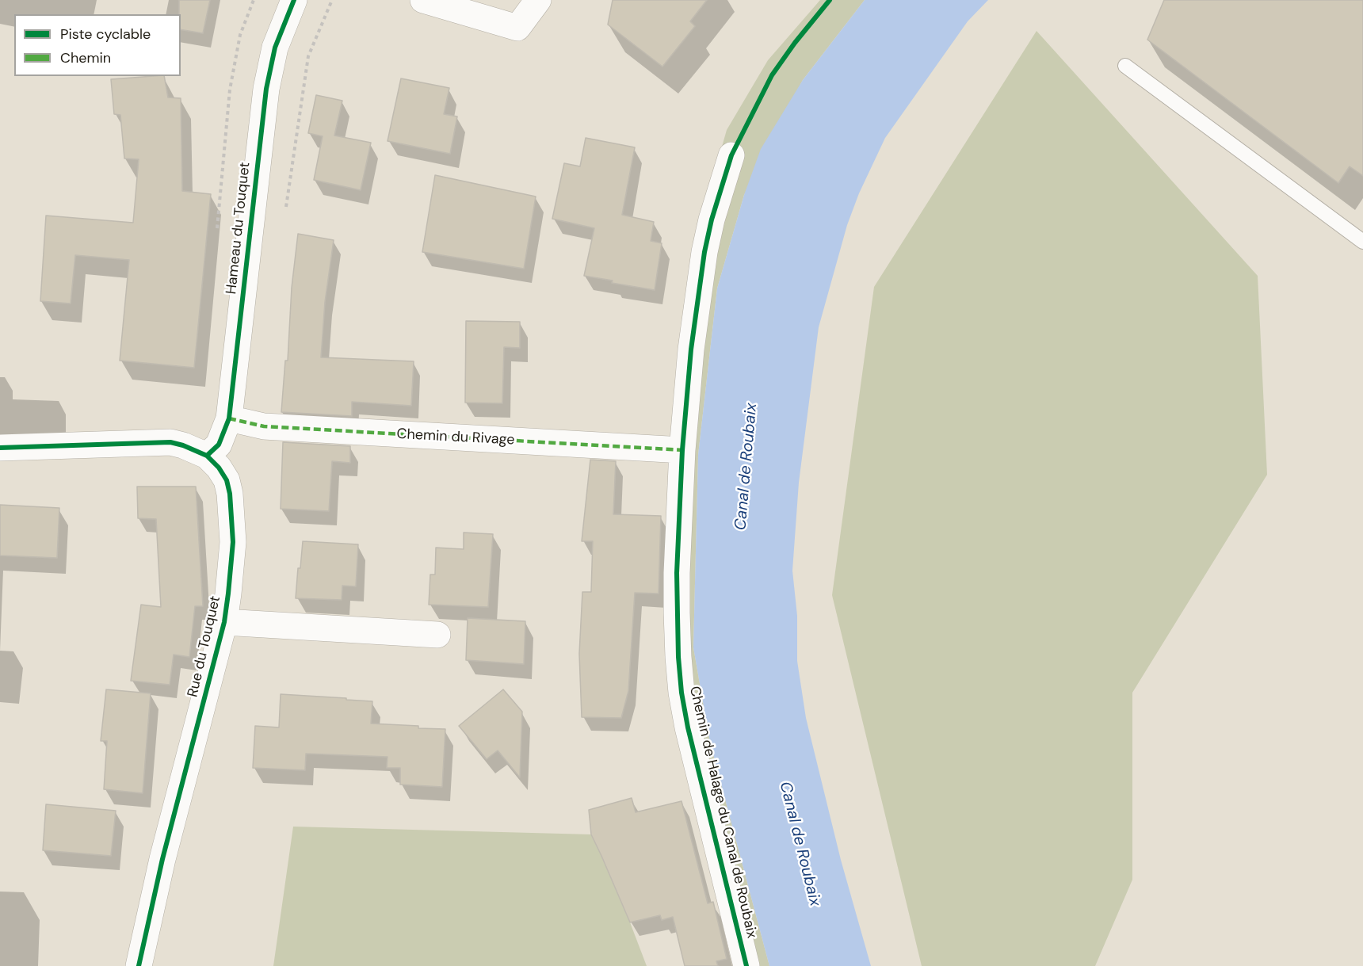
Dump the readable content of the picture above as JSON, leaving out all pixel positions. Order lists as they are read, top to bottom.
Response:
{
  "streets": {
    "street": [
      "Hameau du Touquet",
      "Chemin du Rivage",
      "Rue du Touquet",
      "Chemin de Halage du Canal de Roubaix"
    ]
  },
  "crossings": [
    ["Hameau du Touquet", "Chemin du Rivage"],
    ["Hameau du Touquet", "Rue du Touquet"],
    ["Chemin du Rivage", "Chemin de Halage du Canal de Roubaix"]
  ],
  "water": ["Canal de Roubaix"],
  "legend": ["Piste cyclable", "Chemin"]
}
